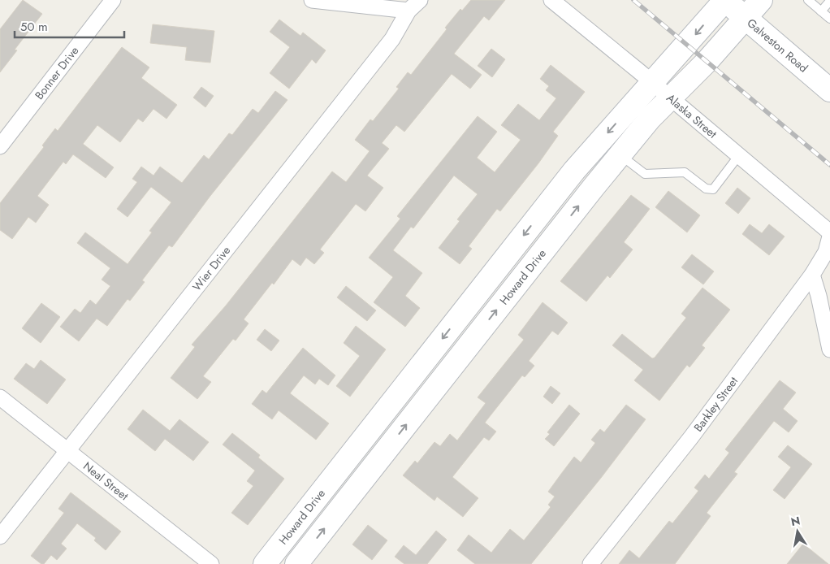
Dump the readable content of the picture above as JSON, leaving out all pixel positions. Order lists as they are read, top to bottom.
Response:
{
  "streets": {
    "main road": ["Galveston Road", "Howard Drive"],
    "street": [
      "Bonner Drive",
      "Alaska Street",
      "Wier Drive",
      "Barkley Street",
      "Neal Street"
    ]
  },
  "crossings": [
    ["Galveston Road", "Howard Drive"],
    ["Alaska Street", "Howard Drive"],
    ["Wier Drive", "Neal Street"]
  ],
  "scale_bar": "50 m",
  "north": "top"
}
